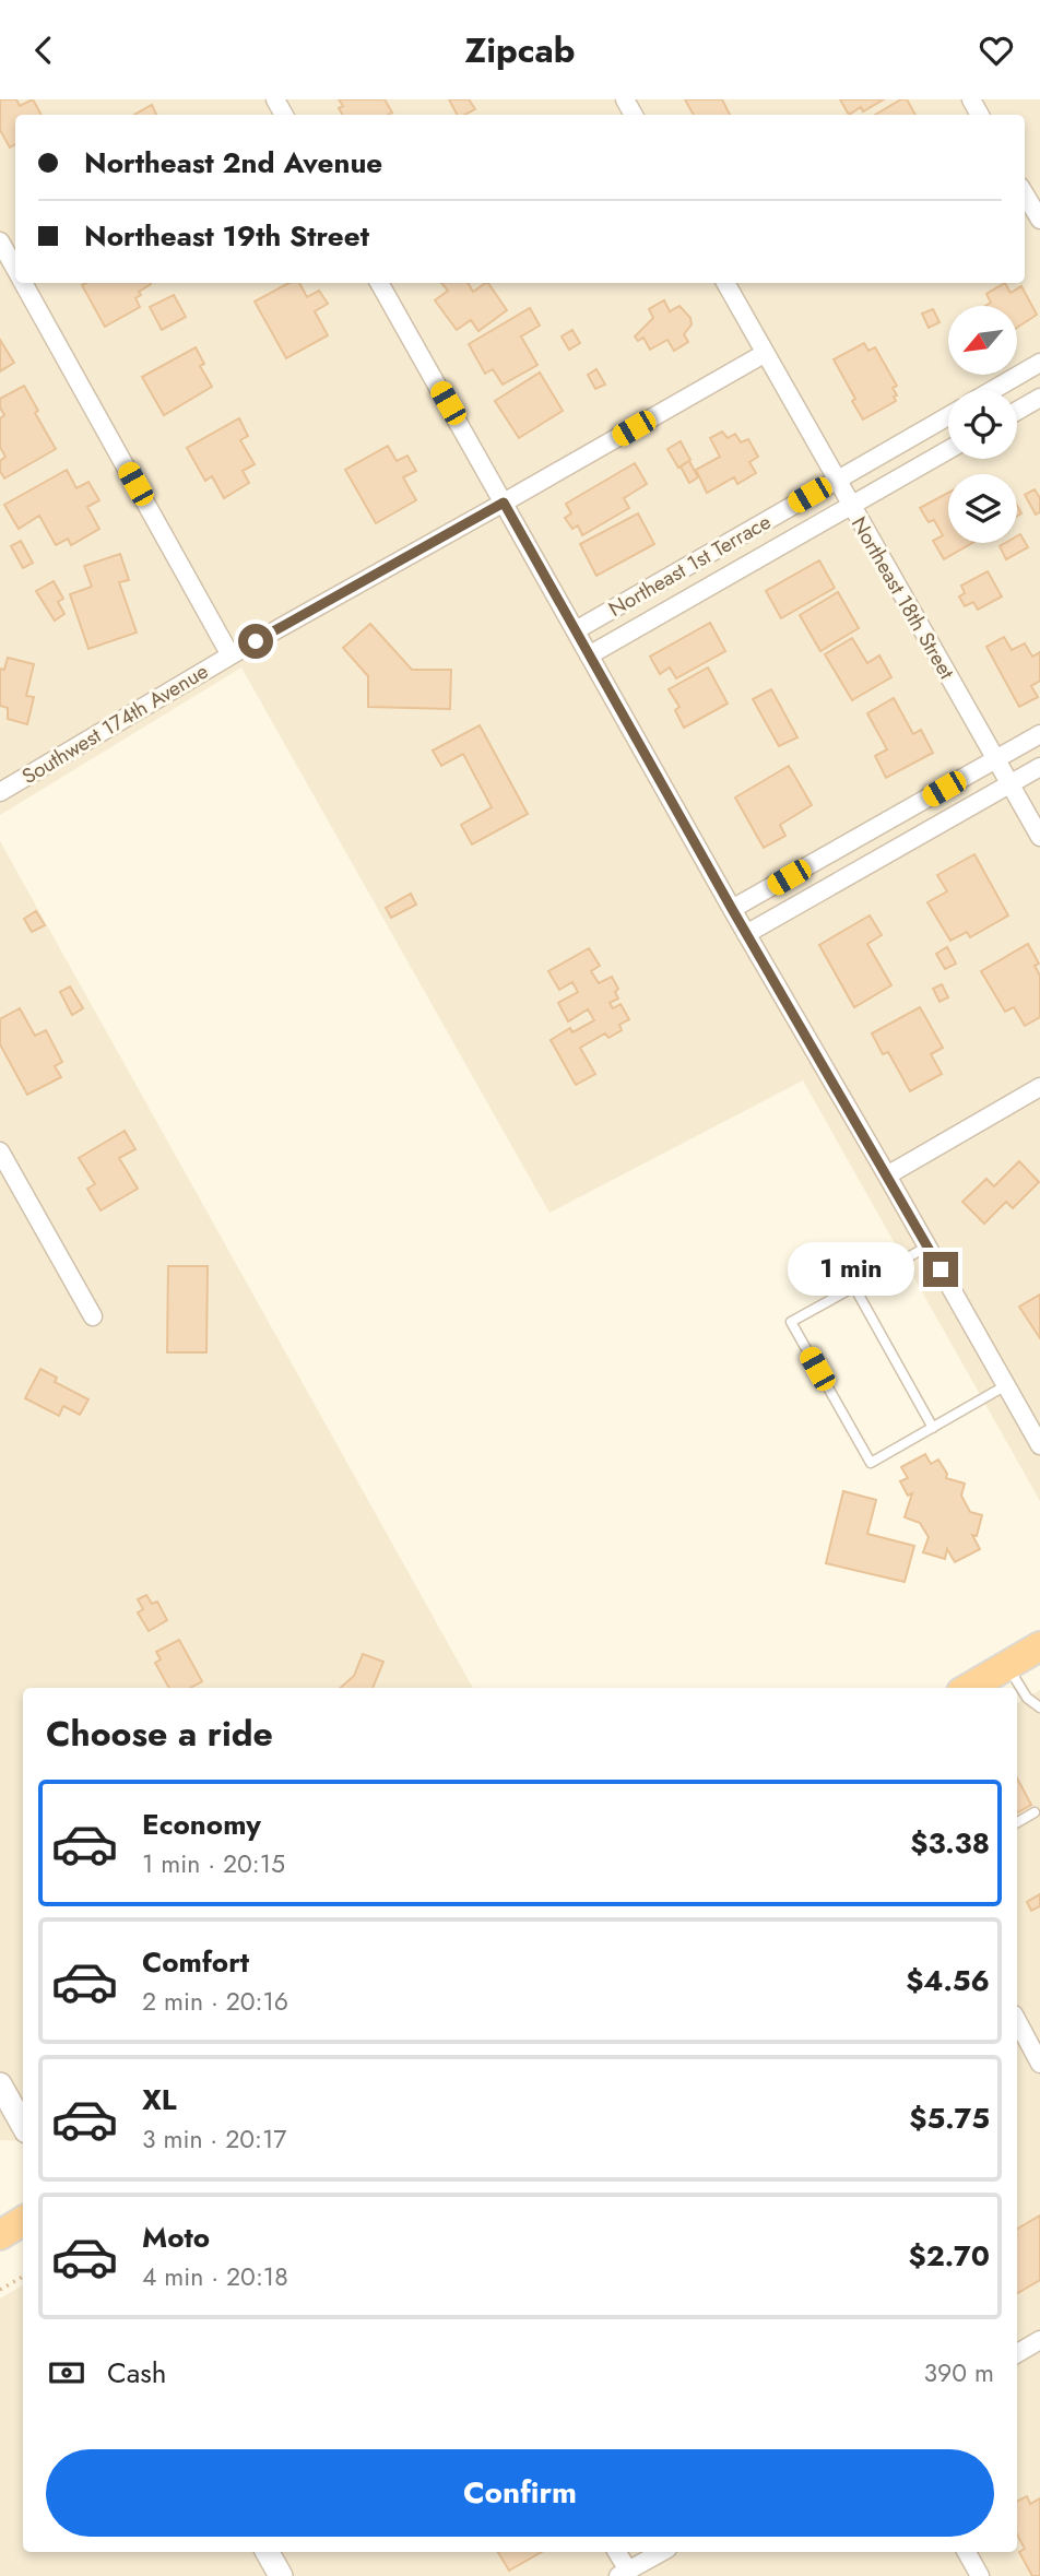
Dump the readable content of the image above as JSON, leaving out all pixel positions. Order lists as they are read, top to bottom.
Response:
{
  "streets": {
    "street": ["Northeast 1st Terrace", "Northeast 18th Street", "Southwest 174th Avenue"]
  },
  "crossings": [
    ["Northeast 1st Terrace", "Northeast 18th Street"],
    ["Northeast 18th Street", "Southwest 174th Avenue"]
  ],
  "north": "bottom left",
  "page": {
    "header": "Zipcab",
    "banner": ["Northeast 2nd Avenue", "Northeast 19th Street"],
    "bubble": "1 min",
    "heading": "Choose a ride",
    "list": [
      {
        "name": "Economy",
        "note": "1 min · 20:15",
        "value": "$3.38"
      },
      {
        "name": "Comfort",
        "note": "2 min · 20:16",
        "value": "$4.56"
      },
      {
        "name": "XL",
        "note": "3 min · 20:17",
        "value": "$5.75"
      },
      {
        "name": "Moto",
        "note": "4 min · 20:18",
        "value": "$2.70"
      }
    ],
    "pay": ["Cash", "390 m"],
    "buttons": "Confirm"
  }
}
